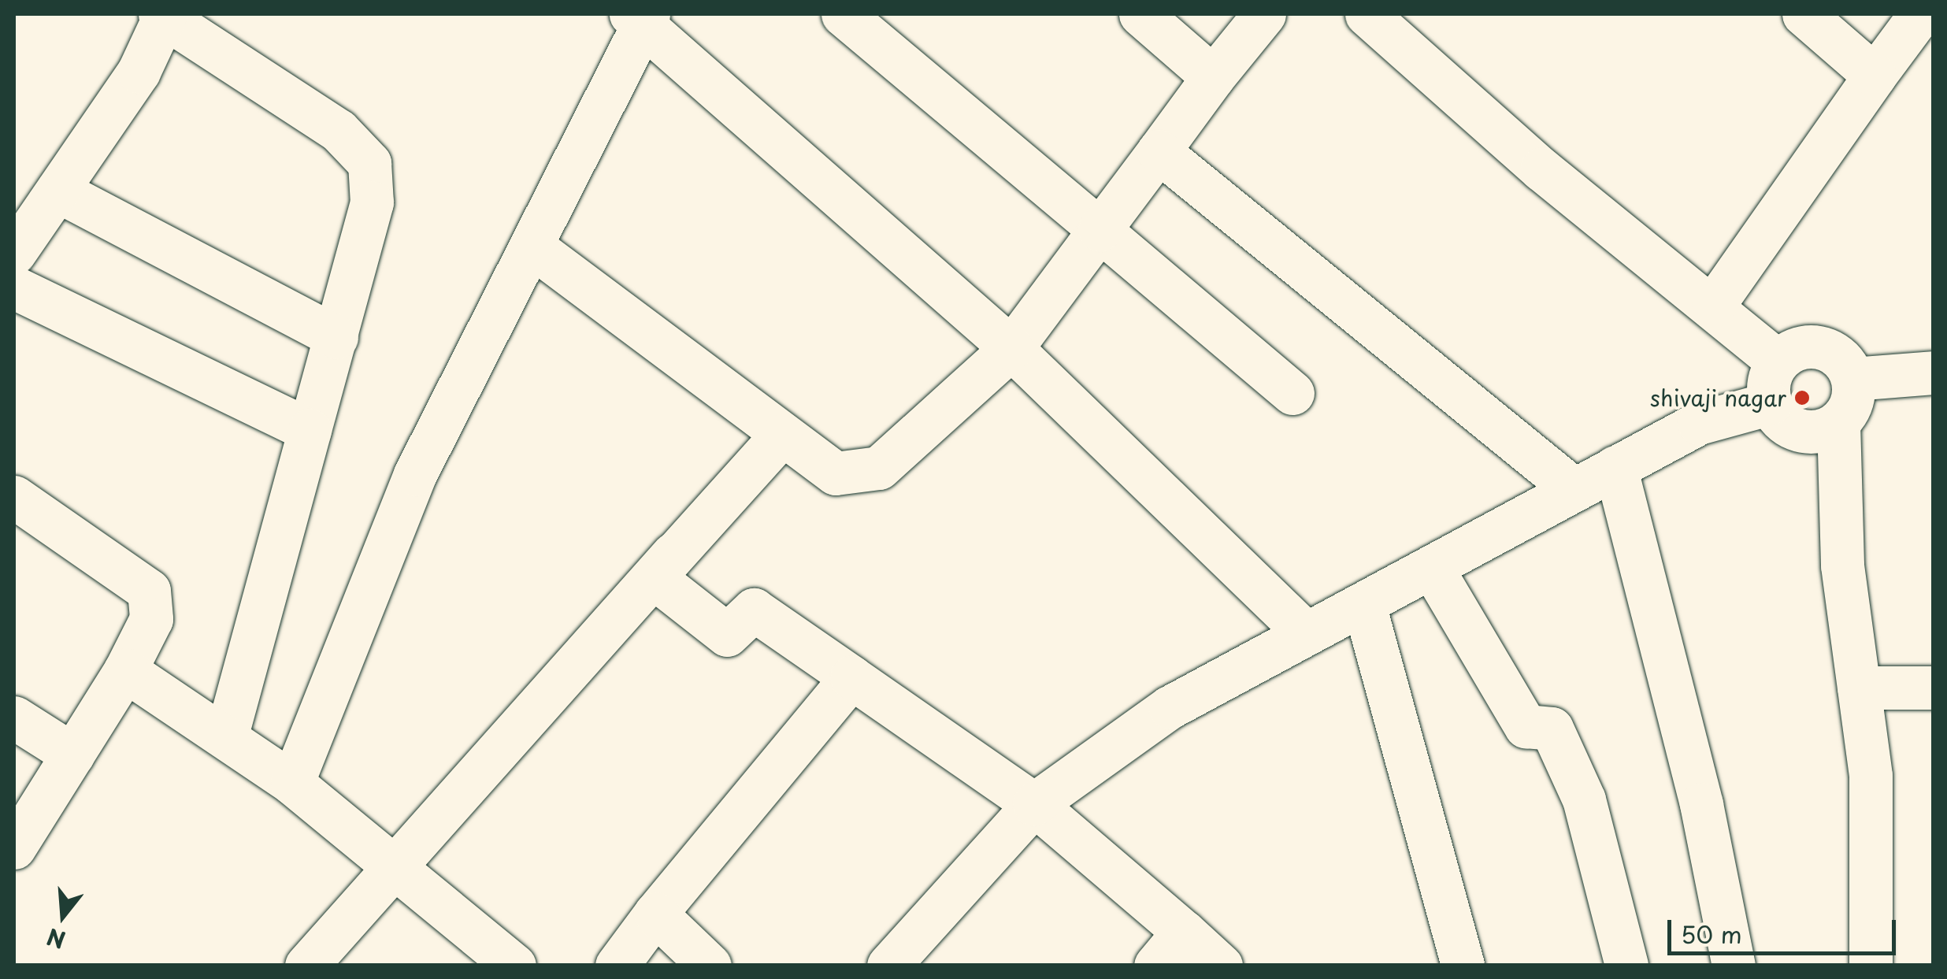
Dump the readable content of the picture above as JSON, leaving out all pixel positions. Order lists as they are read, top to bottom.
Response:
{
  "places": ["shivaji nagar"],
  "scale_bar": "50 m",
  "north": "bottom"
}
